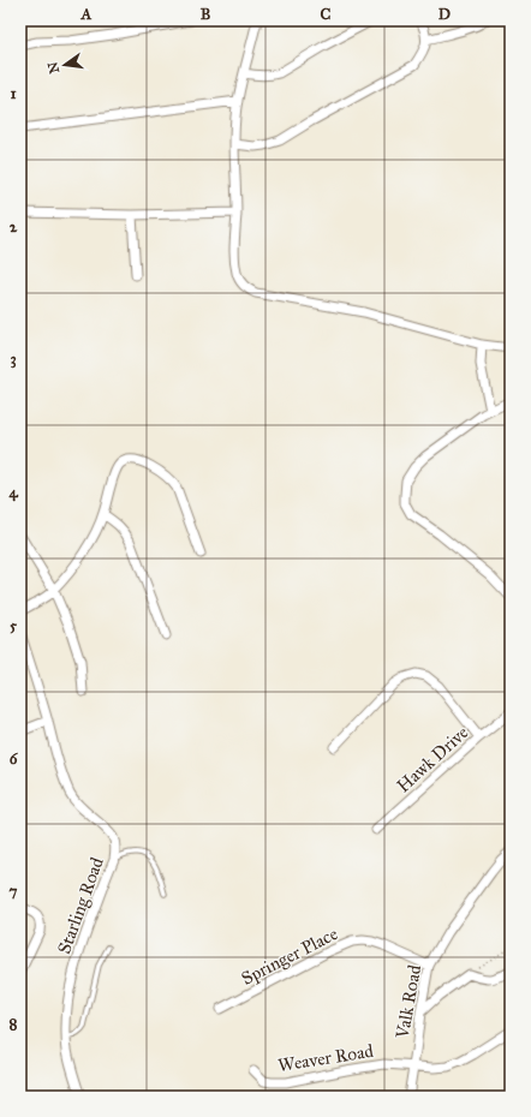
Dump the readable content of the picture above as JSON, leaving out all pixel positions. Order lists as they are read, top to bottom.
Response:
{
  "streets": {
    "street": [
      "Hawk Drive",
      "Starling Road",
      "Springer Place",
      "Valk Road",
      "Weaver Road"
    ]
  },
  "crossings": [
    ["Springer Place", "Valk Road"],
    ["Valk Road", "Weaver Road"]
  ],
  "north": "left",
  "grid": {
    "columns": [
      "A",
      "B",
      "C",
      "D"
    ],
    "rows": [
      "1",
      "2",
      "3",
      "4",
      "5",
      "6",
      "7",
      "8"
    ]
  }
}
